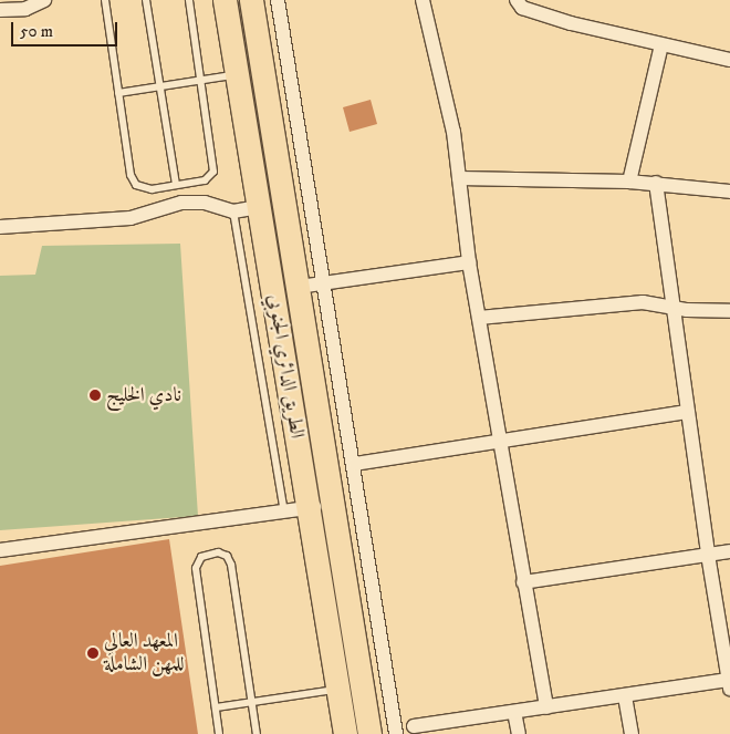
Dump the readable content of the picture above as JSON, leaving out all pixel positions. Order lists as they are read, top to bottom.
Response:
{
  "streets": {
    "main road": ["الطريق الدائري الجنوبي"]
  },
  "places": ["نادي الخليج", "المعهد العالي للمهن الشاملة"],
  "scale_bar": "50 m"
}
